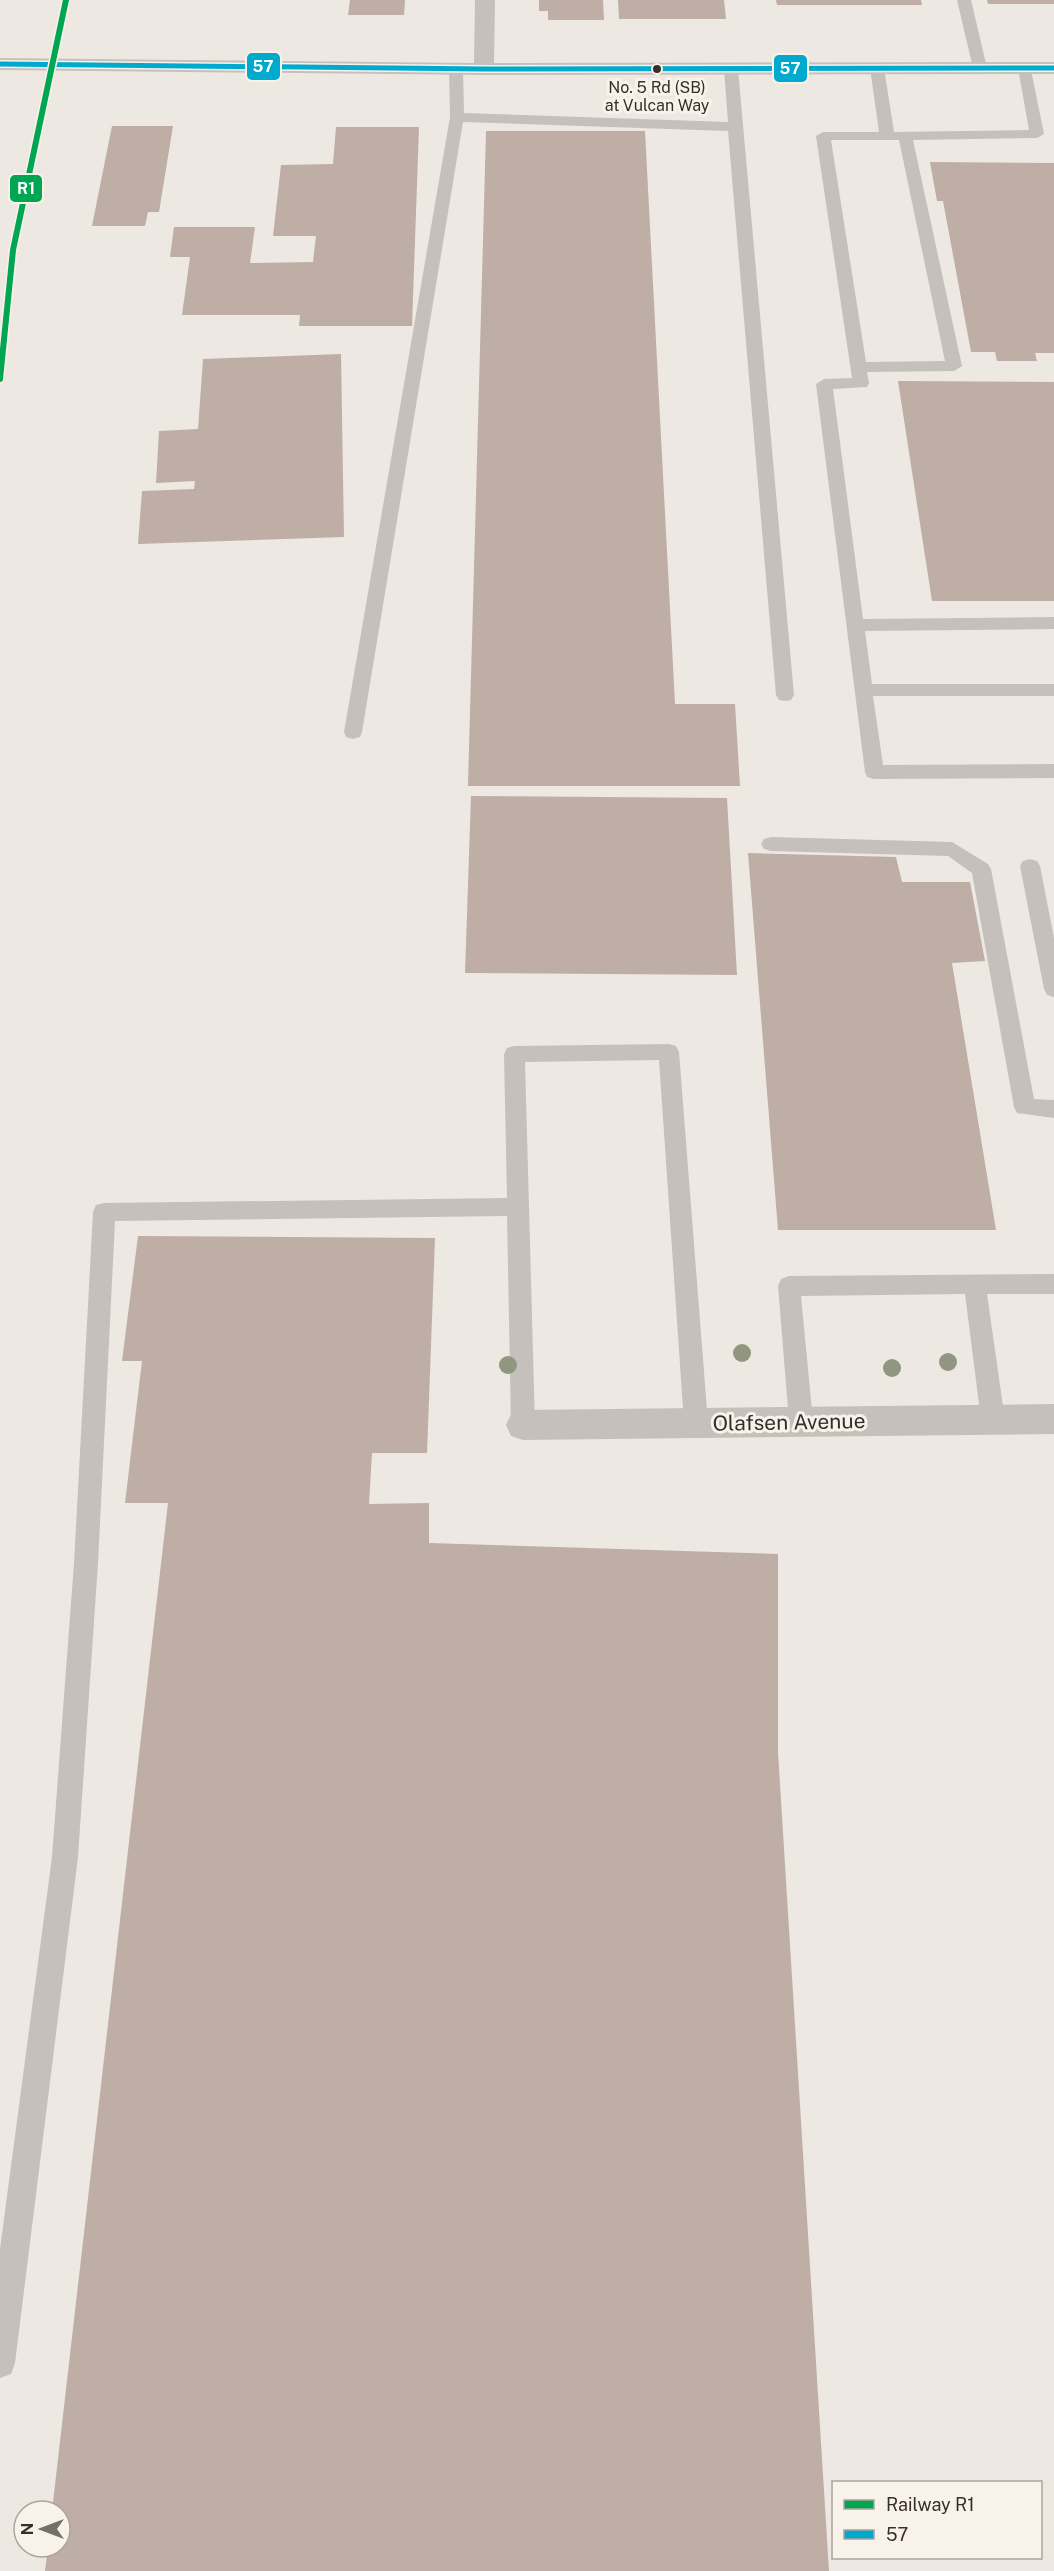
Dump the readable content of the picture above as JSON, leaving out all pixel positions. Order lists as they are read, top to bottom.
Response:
{
  "streets": {
    "street": ["Olafsen Avenue"]
  },
  "places": ["No. 5 Rd (SB) at Vulcan Way"],
  "lines": ["rail line R1", "transit line 57"],
  "legend": ["Railway R1", "57"],
  "north": "left"
}
